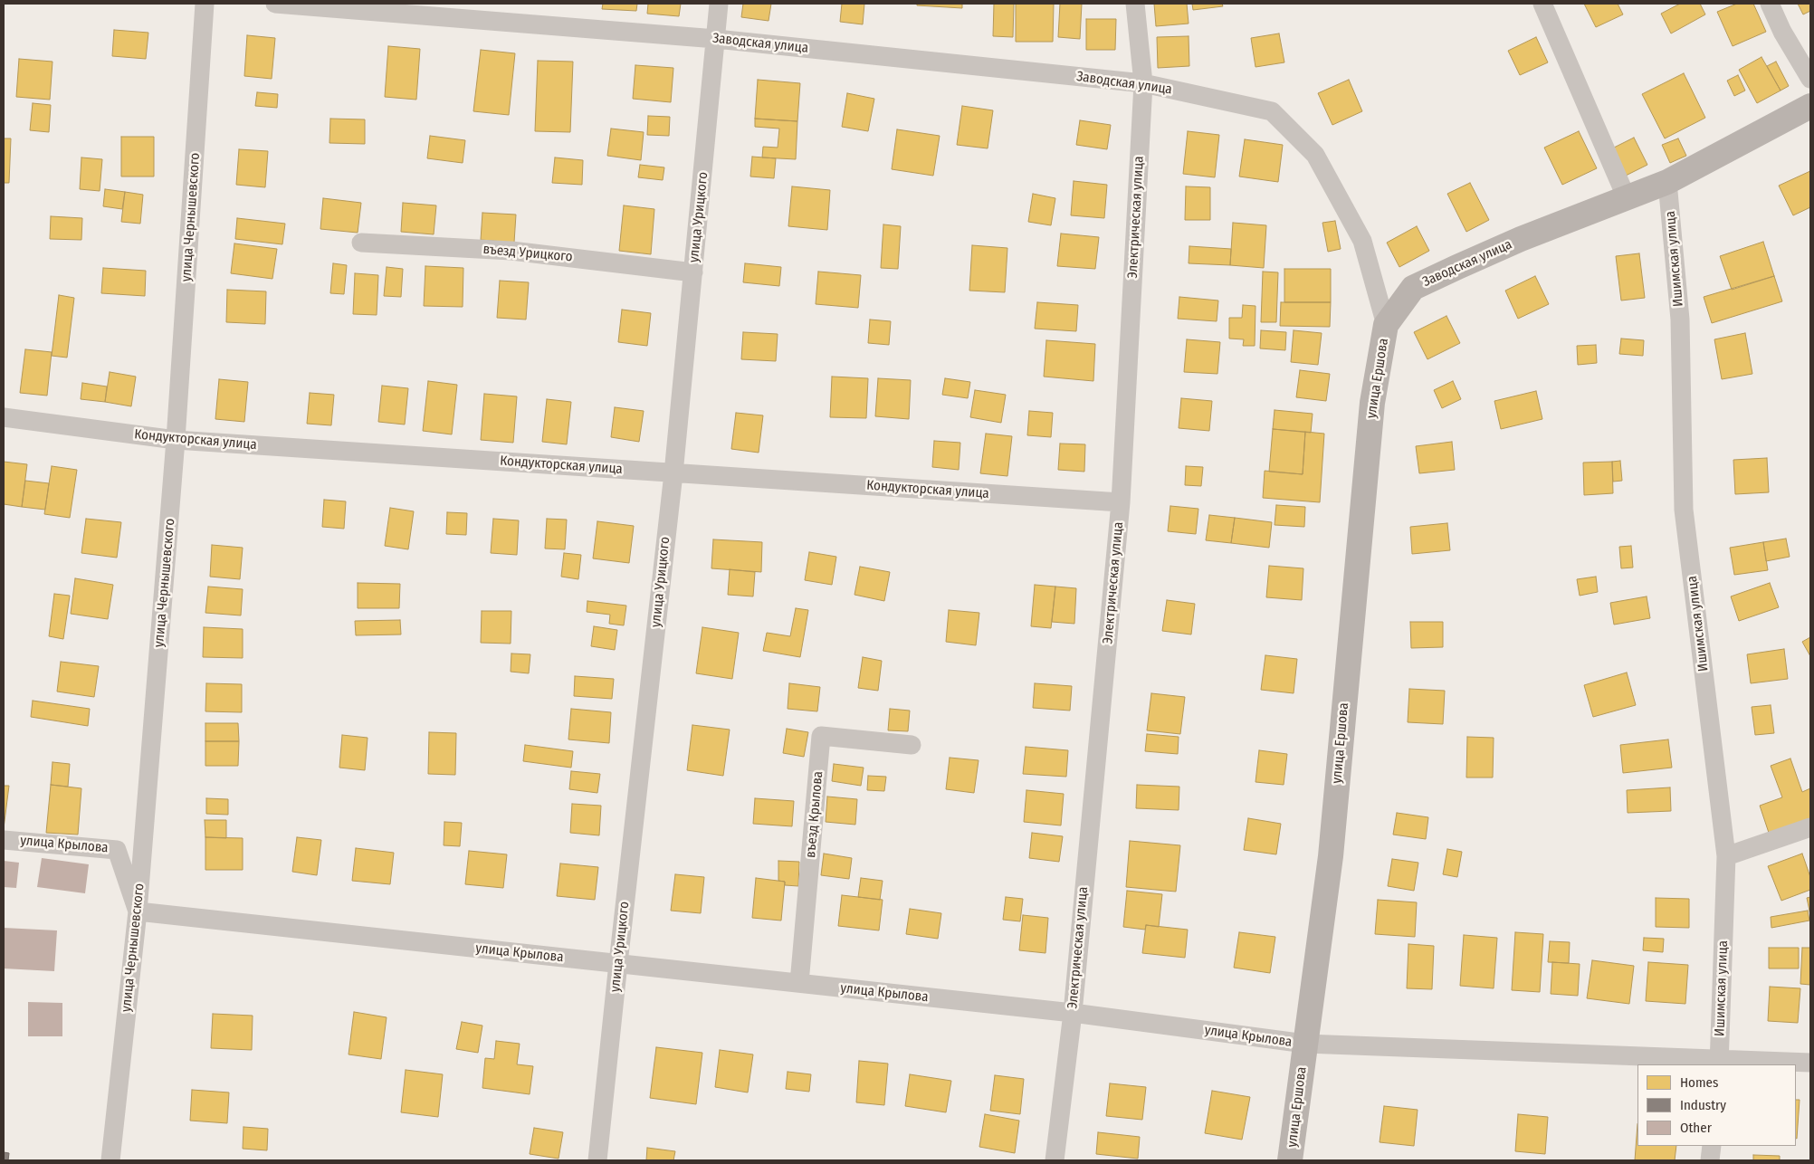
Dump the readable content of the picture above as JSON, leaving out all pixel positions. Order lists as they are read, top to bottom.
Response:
{
  "streets": {
    "street": [
      "Заводская улица",
      "улица Чернышевского",
      "улица Урицкого",
      "Электрическая улица",
      "въезд Урицкого",
      "Ишимская улица",
      "улица Ершова",
      "Кондукторская улица",
      "въезд Крылова",
      "улица Крылова"
    ]
  },
  "crossings": [
    ["Заводская улица", "улица Урицкого"],
    ["Заводская улица", "Электрическая улица"],
    ["Заводская улица", "Ишимская улица"],
    ["Заводская улица", "улица Ершова"],
    ["улица Чернышевского", "Кондукторская улица"],
    ["улица Чернышевского", "улица Крылова"],
    ["улица Урицкого", "въезд Урицкого"],
    ["улица Урицкого", "Кондукторская улица"],
    ["улица Урицкого", "улица Крылова"],
    ["Электрическая улица", "Кондукторская улица"],
    ["Электрическая улица", "улица Крылова"],
    ["Ишимская улица", "улица Крылова"],
    ["улица Ершова", "улица Крылова"],
    ["въезд Крылова", "улица Крылова"]
  ],
  "legend": ["Homes", "Industry", "Other"]
}
